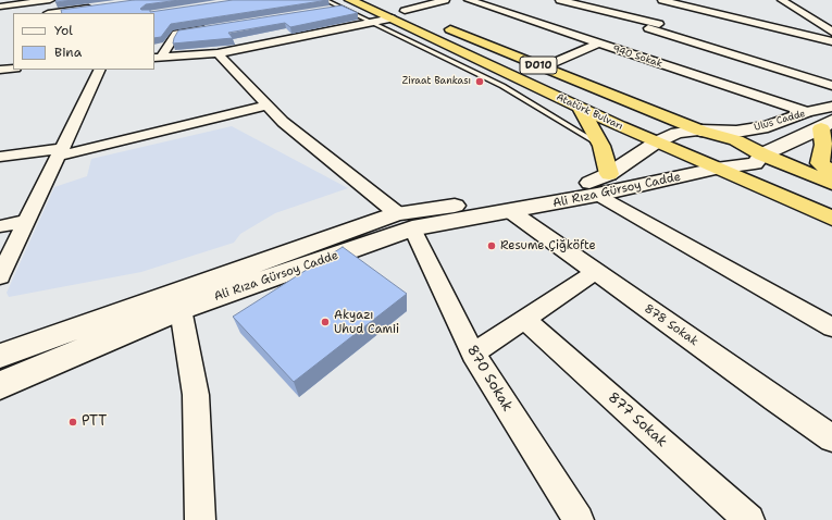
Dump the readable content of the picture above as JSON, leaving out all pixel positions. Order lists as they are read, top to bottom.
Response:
{
  "streets": {
    "highway": ["D010", "Atatürk Bulvarı"],
    "main road": ["Ulus Cadde", "Ali Rıza Gürsoy Cadde"],
    "street": [
      "940 Sokak",
      "878 Sokak",
      "870 Sokak",
      "877 Sokak"
    ]
  },
  "crossings": [
    ["940 Sokak", "Ulus Cadde"],
    ["Atatürk Bulvarı", "Ulus Cadde"],
    ["Atatürk Bulvarı", "Ali Rıza Gürsoy Cadde"],
    ["Ulus Cadde", "Ali Rıza Gürsoy Cadde"],
    ["Ali Rıza Gürsoy Cadde", "878 Sokak"],
    ["Ali Rıza Gürsoy Cadde", "870 Sokak"]
  ],
  "places": [
    "Ziraat Bankası",
    "Resume Çiğköfte",
    "Akyazı Uhud Camii",
    "PTT"
  ],
  "legend": ["Yol", "Bina"]
}
